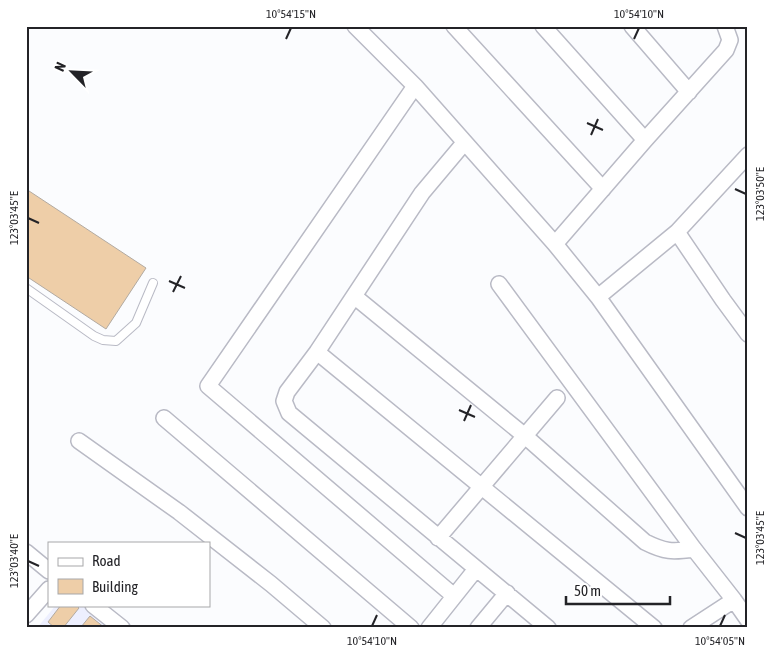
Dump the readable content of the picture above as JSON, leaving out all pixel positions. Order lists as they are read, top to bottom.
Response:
{
  "legend": ["Road", "Building"],
  "scale_bar": "50 m",
  "north": "top left",
  "coordinates": [
    "10°54'15\"N",
    "10°54'10\"N",
    "123°03'50\"E",
    "123°03'45\"E",
    "123°03'40\"E",
    "10°54'05\"N"
  ]
}
